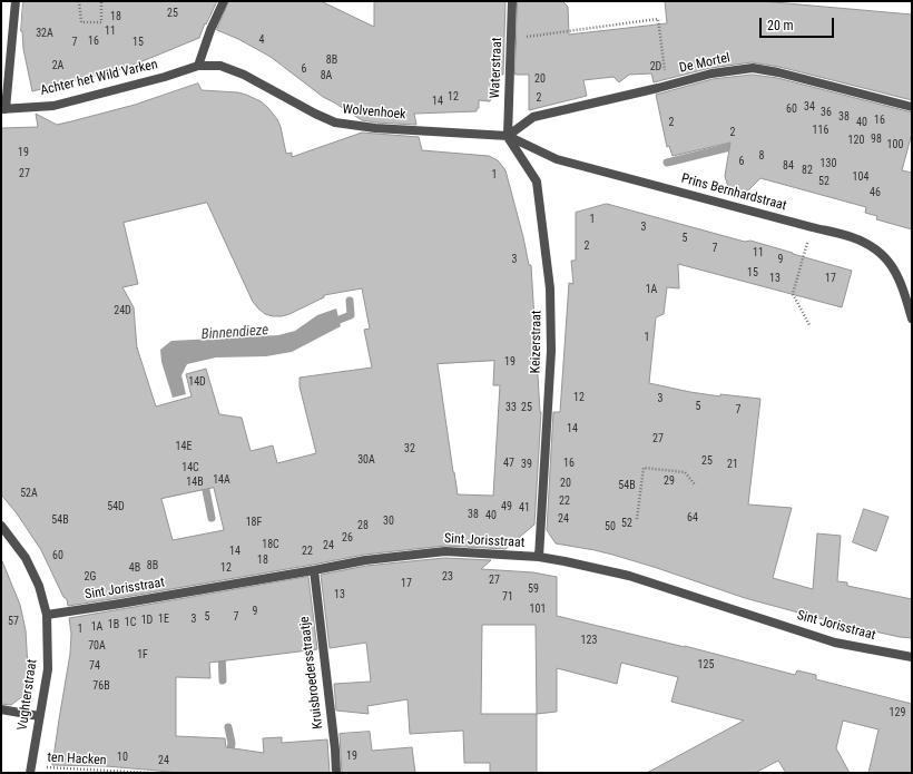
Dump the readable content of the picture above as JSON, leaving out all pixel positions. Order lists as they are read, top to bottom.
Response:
{
  "streets": {
    "street": [
      "De Mortel",
      "Waterstraat",
      "Achter het Wild Varken",
      "Wolvenhoek",
      "Prins Bernhardstraat",
      "Keizerstraat",
      "Sint Jorisstraat",
      "Kruisbroedersstraatje",
      "Vughterstraat"
    ],
    "path": ["ten Hacken"]
  },
  "crossings": [
    ["De Mortel", "Waterstraat"],
    ["De Mortel", "Wolvenhoek"],
    ["De Mortel", "Prins Bernhardstraat"],
    ["De Mortel", "Keizerstraat"],
    ["Waterstraat", "Wolvenhoek"],
    ["Waterstraat", "Prins Bernhardstraat"],
    ["Waterstraat", "Keizerstraat"],
    ["Achter het Wild Varken", "Wolvenhoek"],
    ["Wolvenhoek", "Prins Bernhardstraat"],
    ["Wolvenhoek", "Keizerstraat"],
    ["Prins Bernhardstraat", "Keizerstraat"],
    ["Keizerstraat", "Sint Jorisstraat"],
    ["Sint Jorisstraat", "Kruisbroedersstraatje"],
    ["Sint Jorisstraat", "Vughterstraat"],
    ["Vughterstraat", "ten Hacken"]
  ],
  "water": ["Binnendieze"],
  "house_numbers": [
    "25",
    "18",
    "11",
    "32A",
    "4",
    "16",
    "7",
    "15",
    "8B",
    "2A",
    "2D",
    "6",
    "8A",
    "20",
    "12",
    "2",
    "14",
    "34",
    "60",
    "36",
    "38",
    "16",
    "2",
    "40",
    "116",
    "2",
    "98",
    "120",
    "100",
    "19",
    "8",
    "6",
    "130",
    "84",
    "82",
    "27",
    "1",
    "104",
    "52",
    "46",
    "1",
    "3",
    "5",
    "2",
    "7",
    "11",
    "3",
    "9",
    "15",
    "13",
    "17",
    "1A",
    "24D",
    "1",
    "19",
    "14D",
    "12",
    "3",
    "5",
    "33",
    "25",
    "7",
    "14",
    "27",
    "14E",
    "32",
    "30A",
    "25",
    "47",
    "16",
    "39",
    "21",
    "14C",
    "14A",
    "29",
    "14B",
    "20",
    "54B",
    "52A",
    "22",
    "54D",
    "49",
    "41",
    "38",
    "40",
    "64",
    "24",
    "54B",
    "30",
    "18F",
    "52",
    "28",
    "50",
    "26",
    "18C",
    "24",
    "14",
    "22",
    "60",
    "18",
    "8B",
    "4B",
    "12",
    "2G",
    "23",
    "27",
    "17",
    "59",
    "13",
    "71",
    "101",
    "9",
    "5",
    "7",
    "1E",
    "3",
    "1D",
    "57",
    "1C",
    "1B",
    "1A",
    "1",
    "123",
    "70A",
    "1F",
    "125",
    "74",
    "76B",
    "129",
    "19",
    "10",
    "24"
  ],
  "scale_bar": "20 m"
}
